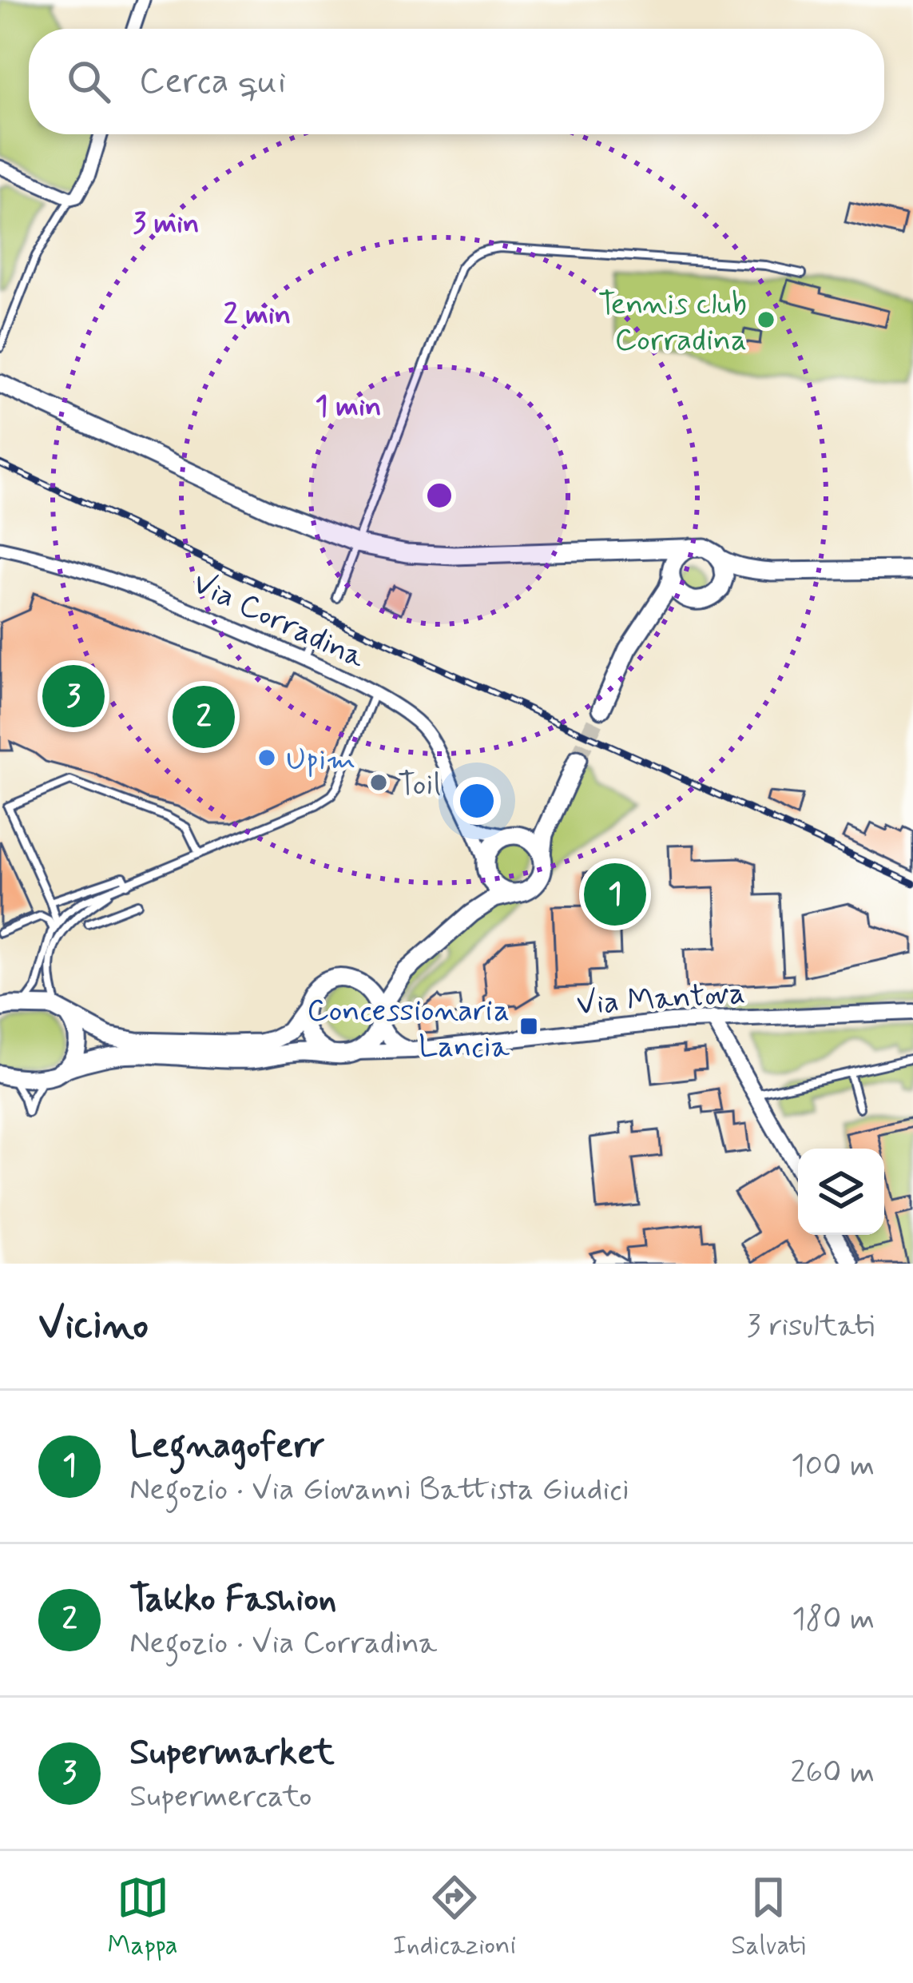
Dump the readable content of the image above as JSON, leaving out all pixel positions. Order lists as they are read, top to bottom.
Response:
{
  "streets": {
    "main road": ["Via Mantova"],
    "street": ["Via Corradina"]
  },
  "places": {
    "other": ["Tennis club Corradina", "Upim", "Toil"],
    "transit": ["Concessionaria Lancia"]
  },
  "page": {
    "search": "Cerca qui",
    "pins": ["3", "2", "1"],
    "heading": ["Vicino", "3 risultati"],
    "list": [
      {
        "mark": "1",
        "name": "Legnagoferr",
        "note": "Negozio · Via Giovanni Battista Giudici",
        "value": "100 m"
      },
      {
        "mark": "2",
        "name": "Takko Fashion",
        "note": "Negozio · Via Corradina",
        "value": "180 m"
      },
      {
        "mark": "3",
        "name": "Supermarket",
        "note": "Supermercato",
        "value": "260 m"
      }
    ],
    "nav": ["Mappa", "Indicazioni", "Salvati"]
  },
  "rings": ["3 min", "2 min", "1 min"]
}
